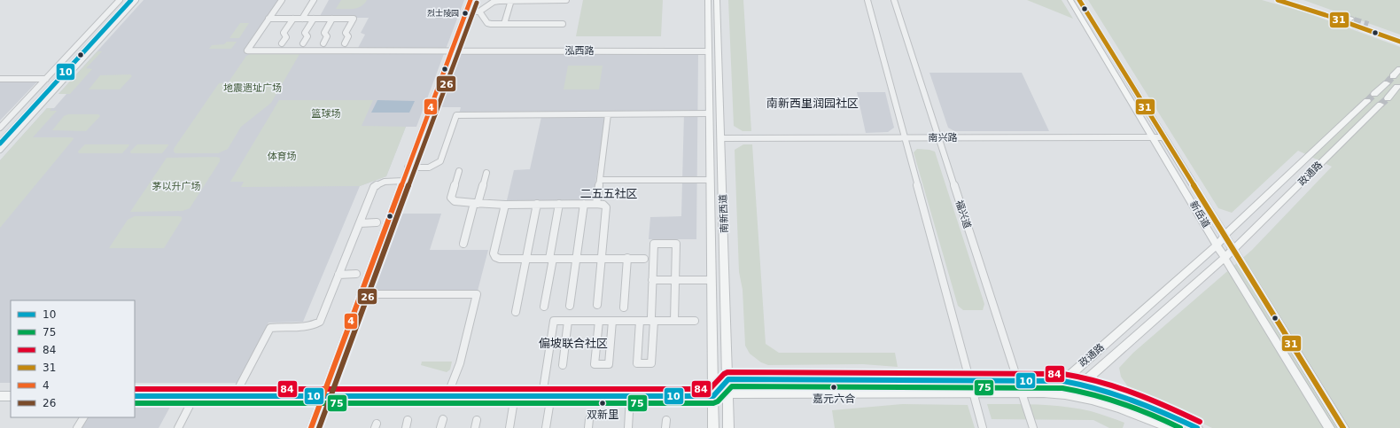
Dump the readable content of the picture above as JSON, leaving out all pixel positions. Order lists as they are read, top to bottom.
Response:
{
  "streets": {
    "main road": ["政通路", "南新西道", "新岳道"],
    "street": ["泓西路", "南兴路", "福兴道"]
  },
  "crossings": [
    ["泓西路", "南新西道"],
    ["南兴路", "南新西道"],
    ["南兴路", "福兴道"],
    ["南兴路", "新岳道"],
    ["政通路", "新岳道"]
  ],
  "districts": ["南新西里润园社区", "二五五社区", "偏坡联合社区"],
  "parks": [
    "地震遗址广场",
    "篮球场",
    "体育场",
    "茅以升广场"
  ],
  "places": ["烈士陵园", "嘉元六合", "双新里"],
  "lines": [
    "transit line 10",
    "transit line 31",
    "transit line 4",
    "transit line 26",
    "transit line 84",
    "transit line 75"
  ],
  "legend": [
    "10",
    "75",
    "84",
    "31",
    "4",
    "26"
  ]
}
